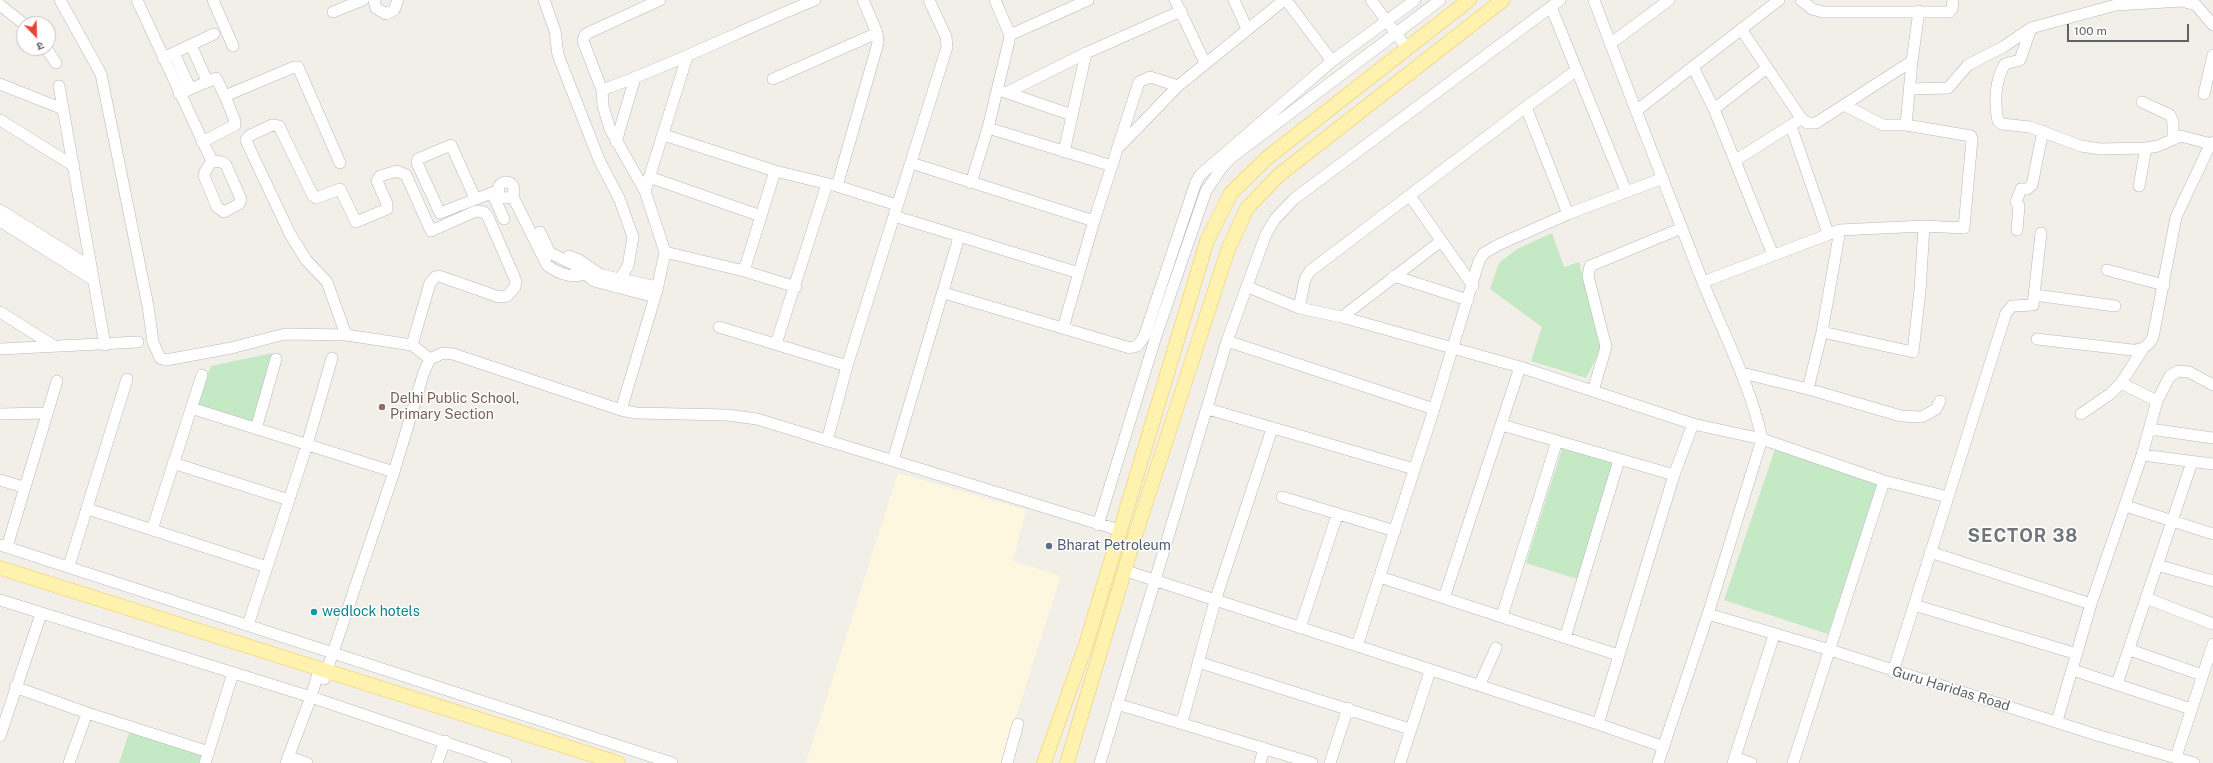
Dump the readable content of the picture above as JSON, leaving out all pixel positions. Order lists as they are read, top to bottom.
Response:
{
  "streets": {
    "street": ["Guru Haridas Road"]
  },
  "districts": ["SECTOR 38"],
  "places": ["Delhi Public School, Primary Section", "Bharat Petroleum", "wedlock hotels"],
  "scale_bar": "100 m",
  "north": "bottom right"
}
